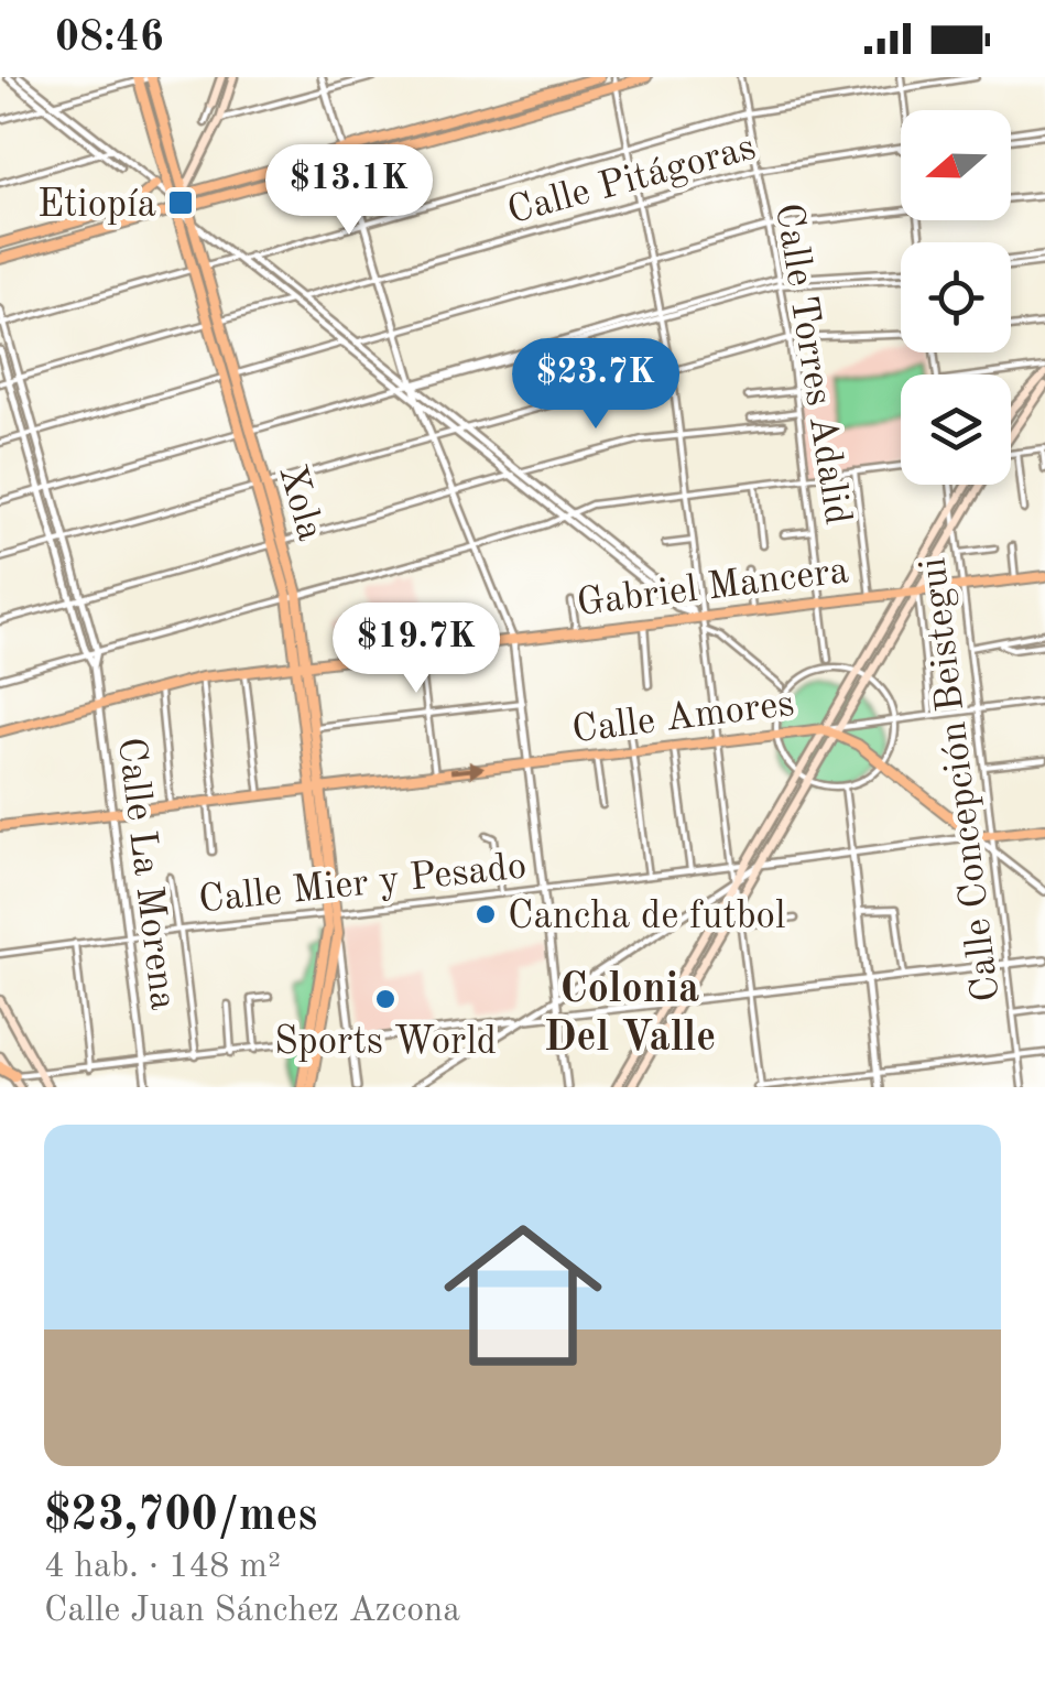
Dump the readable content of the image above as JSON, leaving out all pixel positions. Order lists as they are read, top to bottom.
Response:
{
  "streets": {
    "main road": ["Xola", "Gabriel Mancera", "Calle Amores"],
    "street": [
      "Calle Pitágoras",
      "Calle Torres Adalid",
      "Calle Concepción Beistegui",
      "Calle La Morena",
      "Calle Mier y Pesado"
    ]
  },
  "crossings": [
    ["Calle Pitágoras", "Calle Torres Adalid"],
    ["Calle Pitágoras", "Xola"],
    ["Calle Pitágoras", "Calle La Morena"],
    ["Calle Torres Adalid", "Gabriel Mancera"],
    ["Xola", "Gabriel Mancera"],
    ["Xola", "Calle Amores"],
    ["Xola", "Calle Mier y Pesado"],
    ["Gabriel Mancera", "Calle Concepción Beistegui"],
    ["Gabriel Mancera", "Calle La Morena"],
    ["Calle Amores", "Calle Concepción Beistegui"],
    ["Calle Amores", "Calle La Morena"],
    ["Calle La Morena", "Calle Mier y Pesado"]
  ],
  "districts": ["Colonia Del Valle"],
  "places": {
    "transit": ["Etiopía"],
    "other": ["Cancha de futbol", "Sports World"]
  },
  "north": "left",
  "page": {
    "status": "08:46",
    "price": ["$13.1K", "$23.7K", "$19.7K"],
    "list": [
      {
        "name": "$23,700/mes",
        "note": "4 hab. · 148 m² · Calle Juan Sánchez Azcona"
      }
    ]
  }
}
